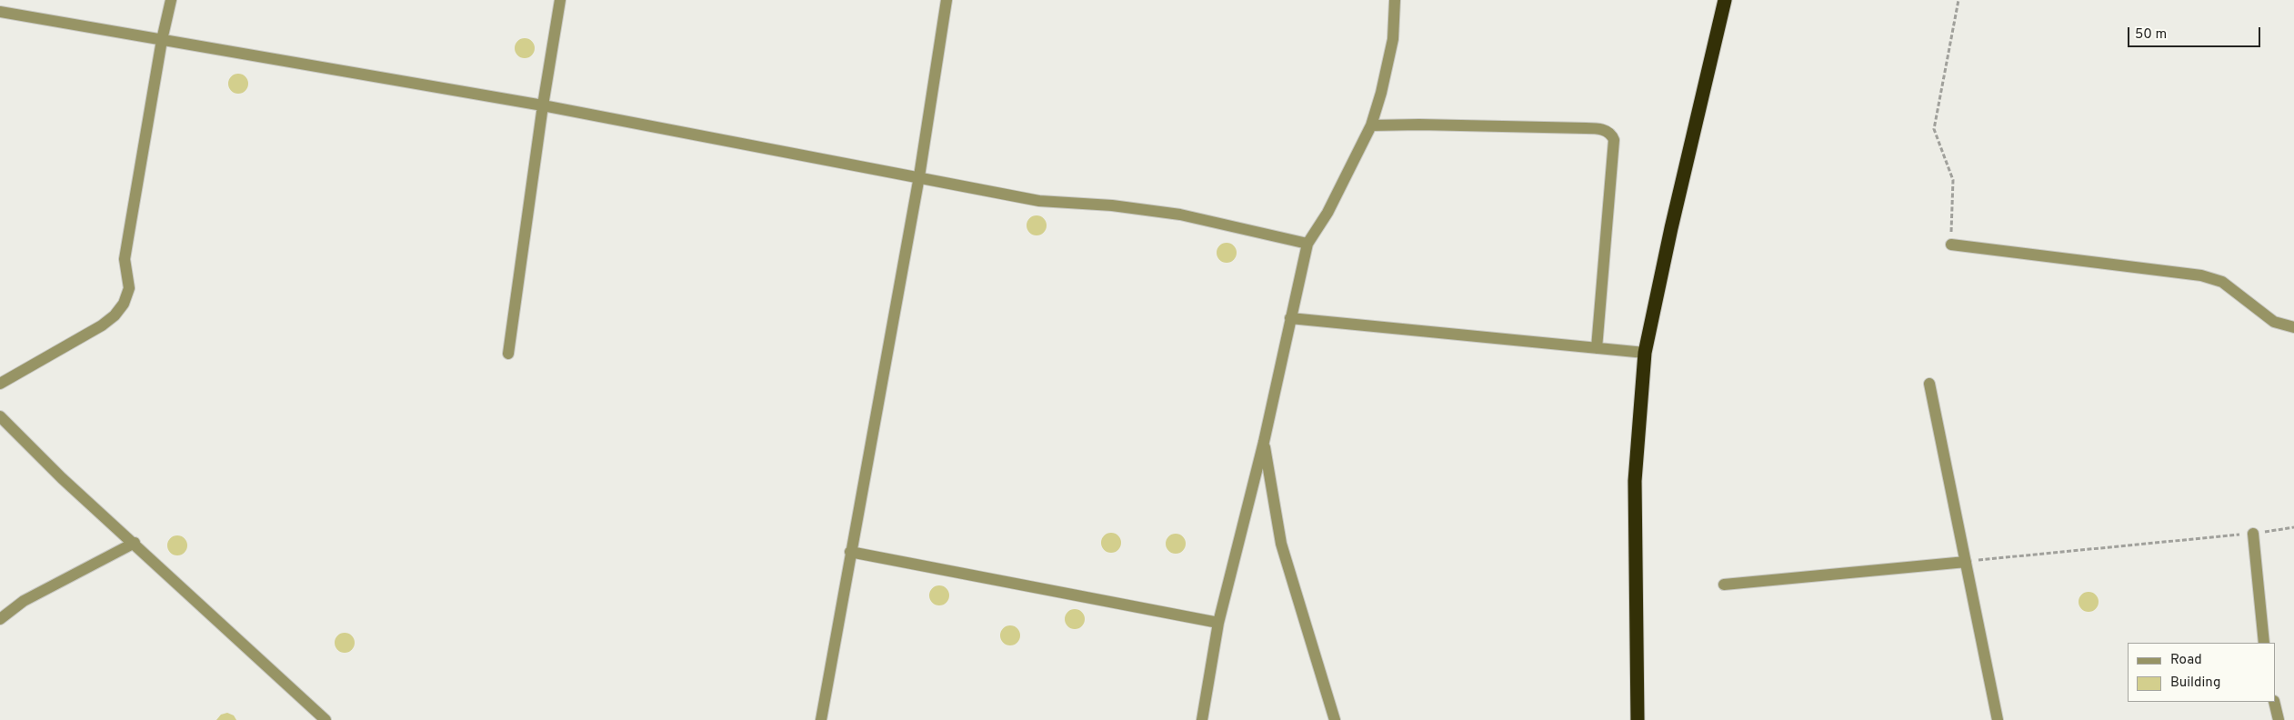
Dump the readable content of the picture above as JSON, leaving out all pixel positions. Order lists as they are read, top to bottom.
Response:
{
  "legend": ["Road", "Building"],
  "scale_bar": "50 m"
}
